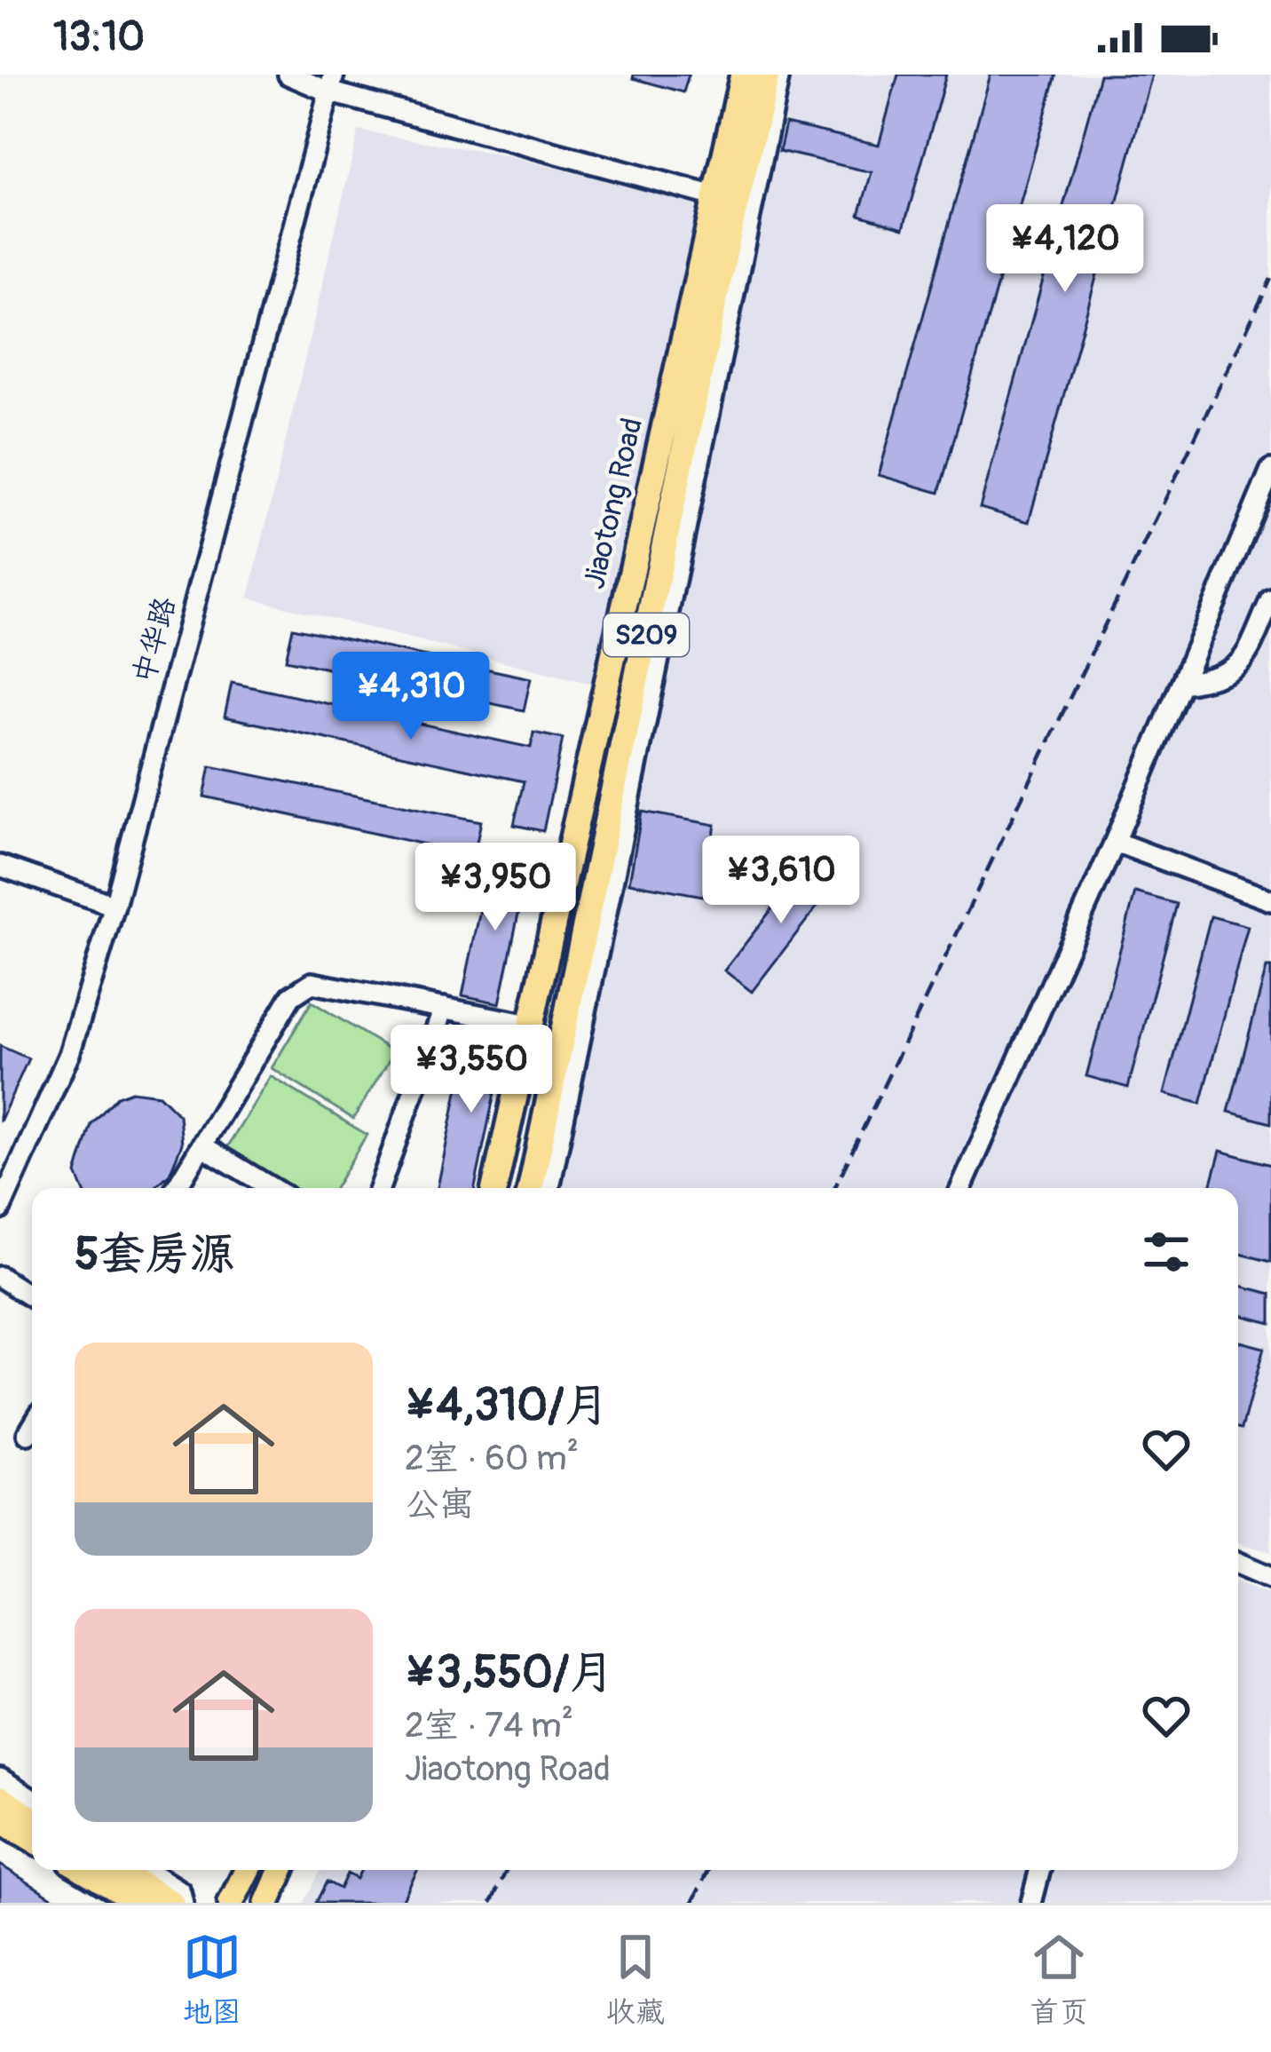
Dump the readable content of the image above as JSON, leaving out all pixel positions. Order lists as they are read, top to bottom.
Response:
{
  "streets": {
    "main road": ["Jiaotong Road", "S209"],
    "street": ["中华路"]
  },
  "page": {
    "status": "13:10",
    "price": [
      "¥4,120",
      "¥4,310",
      "¥3,610",
      "¥3,950",
      "¥3,550"
    ],
    "heading": "5套房源",
    "list": [
      {
        "name": "¥4,310/月",
        "note": "2室 · 60 m² · 公寓"
      },
      {
        "name": "¥3,550/月",
        "note": "2室 · 74 m² · Jiaotong Road"
      }
    ],
    "tabs": ["地图", "收藏", "首页"]
  }
}
